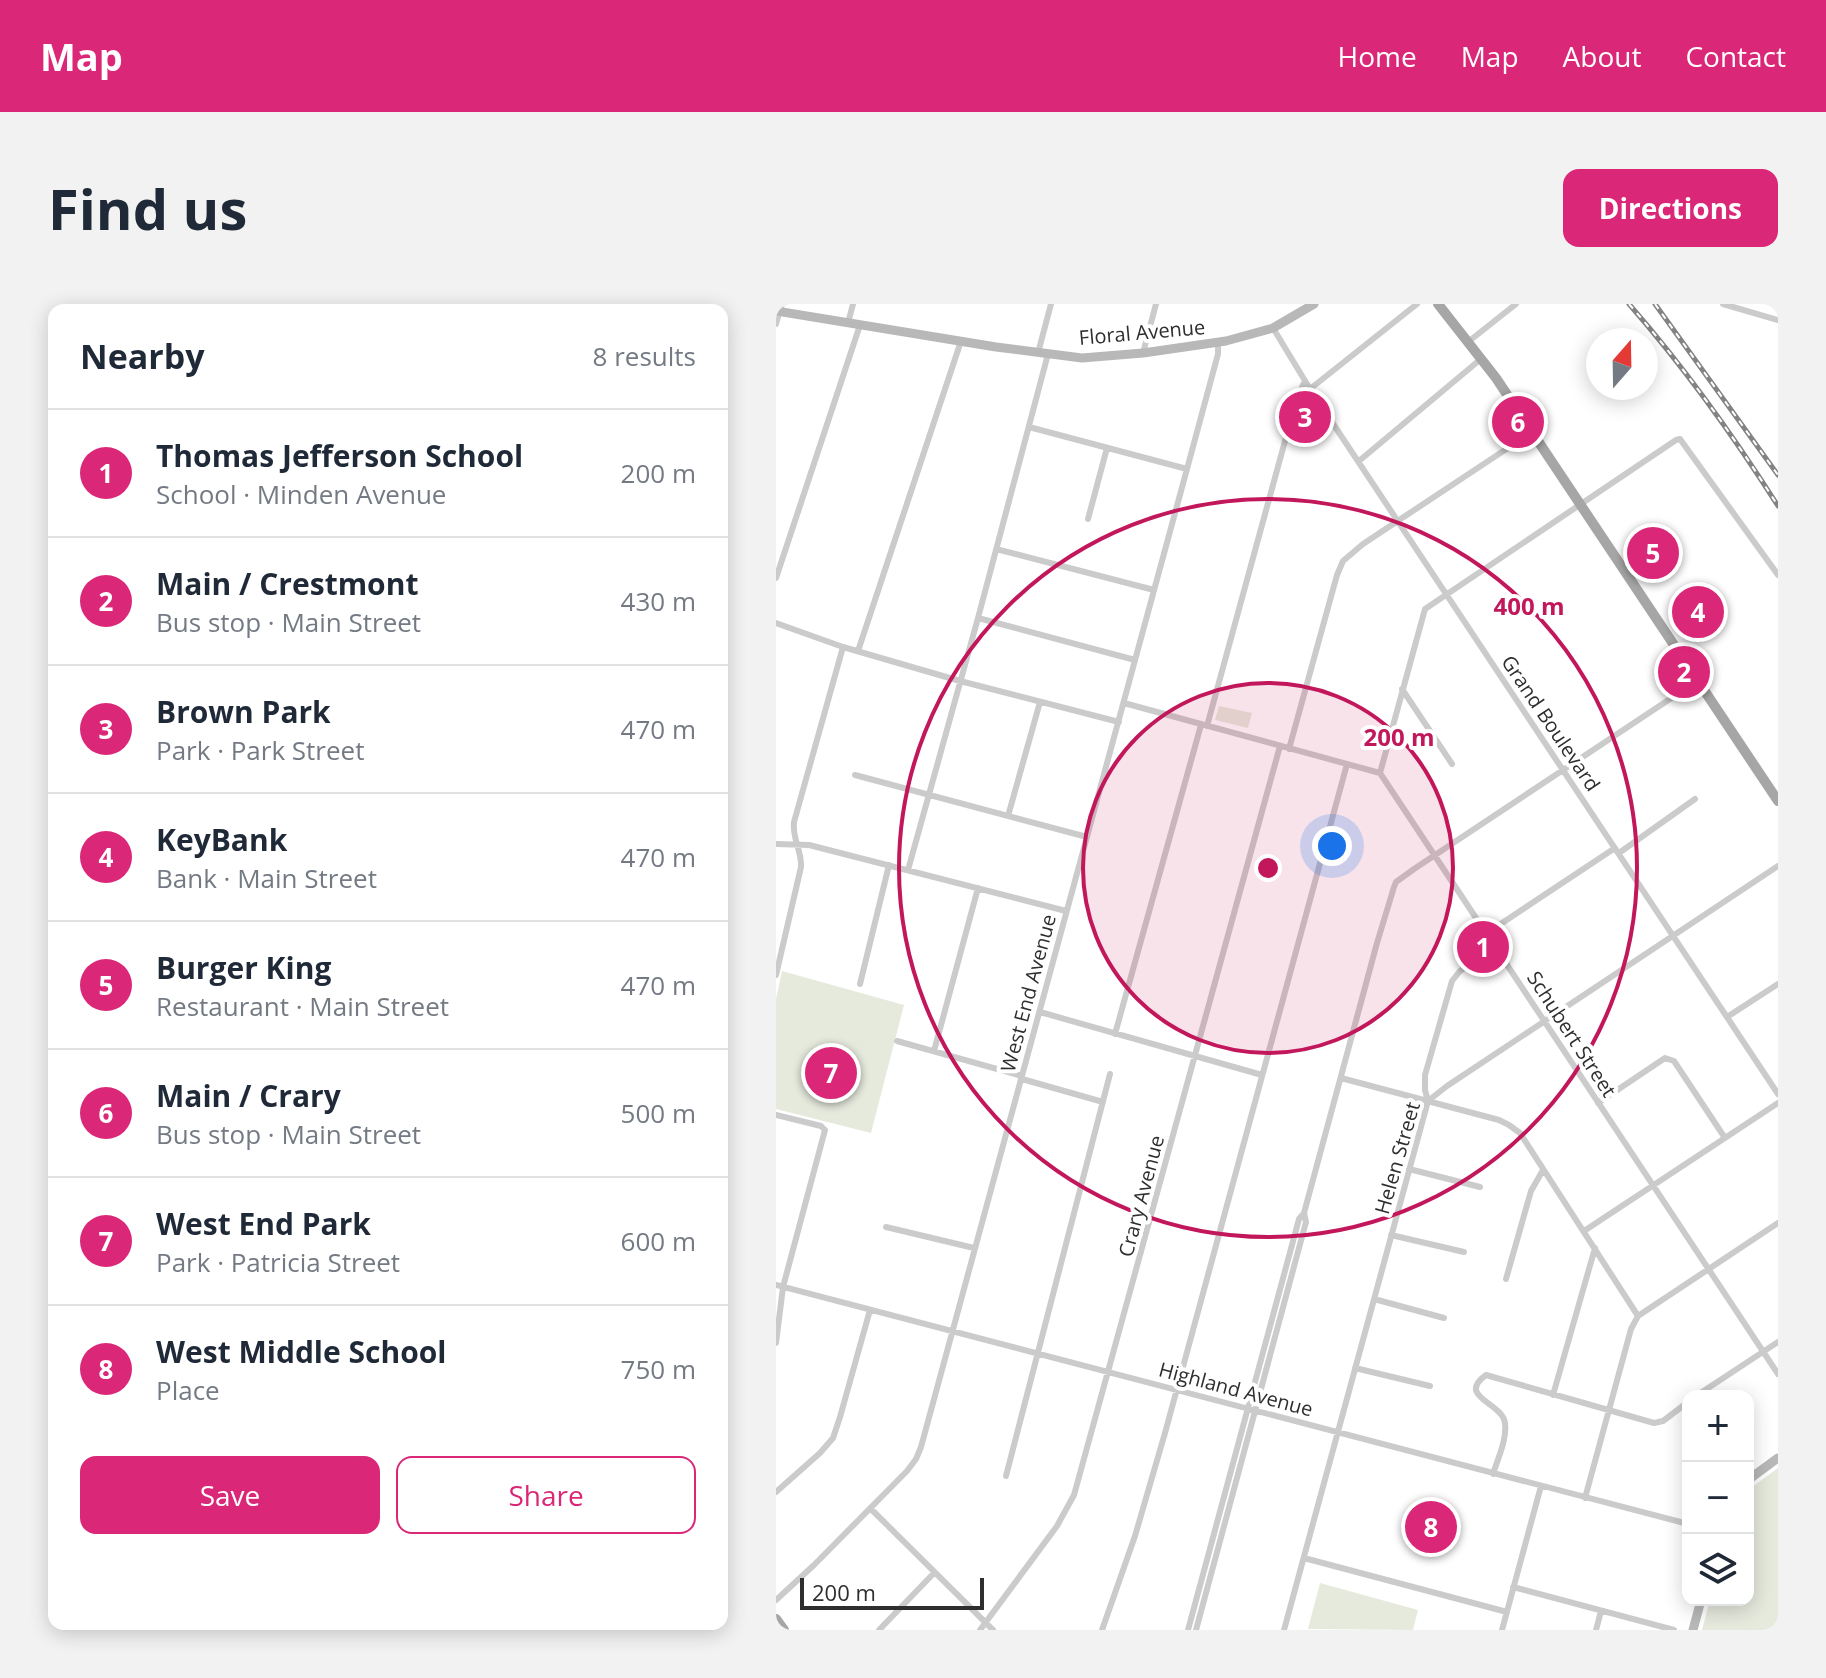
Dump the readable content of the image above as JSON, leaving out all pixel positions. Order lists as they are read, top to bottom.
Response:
{
  "streets": {
    "street": [
      "Floral Avenue",
      "Grand Boulevard",
      "West End Avenue",
      "Schubert Street",
      "Helen Street",
      "Crary Avenue",
      "Highland Avenue"
    ]
  },
  "crossings": [
    ["Floral Avenue", "Grand Boulevard"],
    ["Floral Avenue", "West End Avenue"],
    ["Grand Boulevard", "Helen Street"],
    ["West End Avenue", "Highland Avenue"],
    ["Schubert Street", "Helen Street"],
    ["Helen Street", "Highland Avenue"],
    ["Crary Avenue", "Highland Avenue"]
  ],
  "scale_bar": "200 m",
  "north": "top",
  "page": {
    "header": "Map",
    "nav": [
      "Home",
      "Map",
      "About",
      "Contact"
    ],
    "buttons": [
      "Directions",
      ["Save", "Share"]
    ],
    "title": "Find us",
    "heading": ["Nearby", "8 results"],
    "pins": [
      "3",
      "6",
      "5",
      "4",
      "2",
      "1",
      "7",
      "8"
    ],
    "list": [
      {
        "mark": "1",
        "name": "Thomas Jefferson School",
        "note": "School · Minden Avenue",
        "value": "200 m"
      },
      {
        "mark": "2",
        "name": "Main / Crestmont",
        "note": "Bus stop · Main Street",
        "value": "430 m"
      },
      {
        "mark": "3",
        "name": "Brown Park",
        "note": "Park · Park Street",
        "value": "470 m"
      },
      {
        "mark": "4",
        "name": "KeyBank",
        "note": "Bank · Main Street",
        "value": "470 m"
      },
      {
        "mark": "5",
        "name": "Burger King",
        "note": "Restaurant · Main Street",
        "value": "470 m"
      },
      {
        "mark": "6",
        "name": "Main / Crary",
        "note": "Bus stop · Main Street",
        "value": "500 m"
      },
      {
        "mark": "7",
        "name": "West End Park",
        "note": "Park · Patricia Street",
        "value": "600 m"
      },
      {
        "mark": "8",
        "name": "West Middle School",
        "note": "Place",
        "value": "750 m"
      }
    ],
    "map_buttons": ["+", "−"],
    "scale": "200 m"
  },
  "rings": ["400 m", "200 m"]
}
